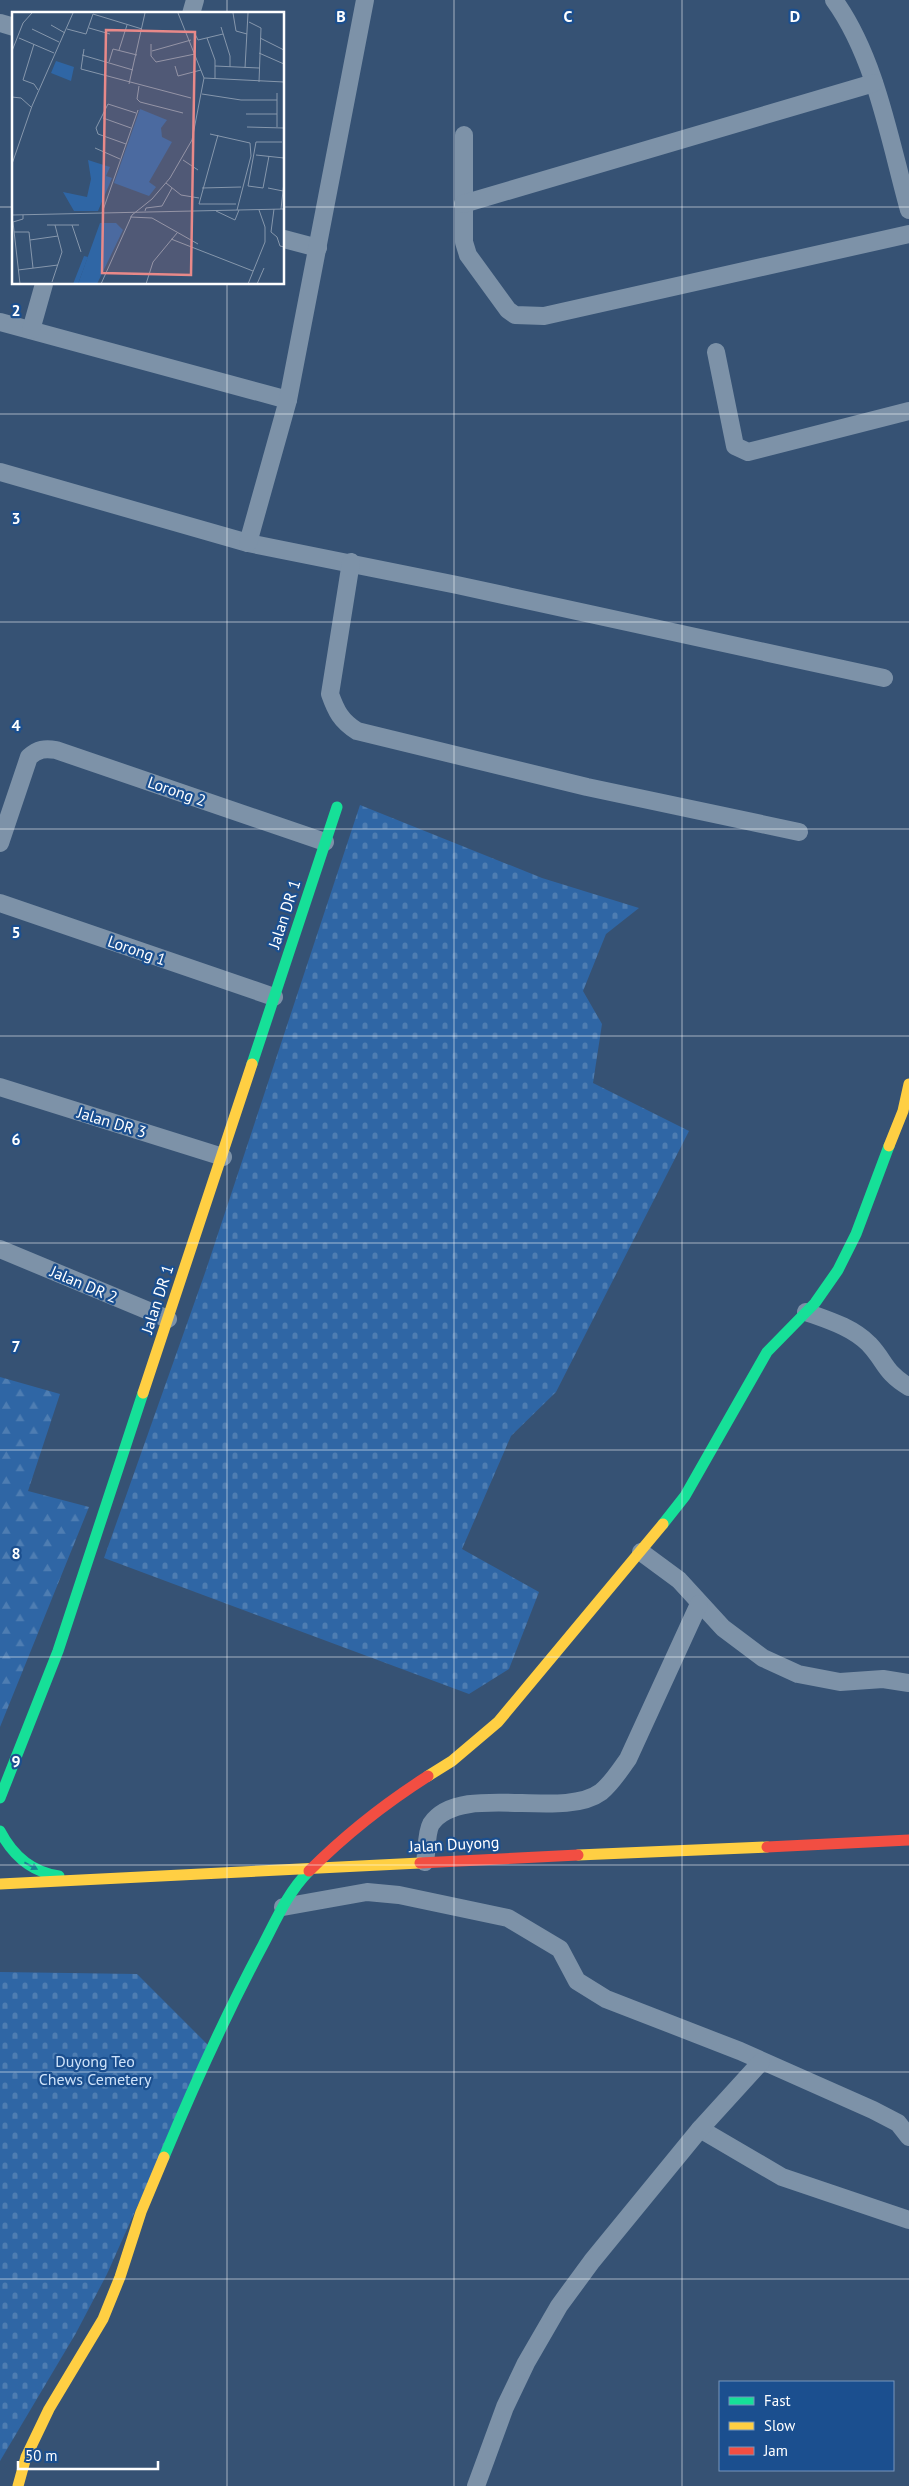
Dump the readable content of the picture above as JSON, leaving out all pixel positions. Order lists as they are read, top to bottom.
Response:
{
  "streets": {
    "street": [
      "Lorong 2",
      "Jalan DR 1",
      "Lorong 1",
      "Jalan DR 3",
      "Jalan DR 2",
      "Jalan Duyong"
    ]
  },
  "crossings": [
    ["Lorong 2", "Jalan DR 1"],
    ["Jalan DR 1", "Lorong 1"],
    ["Jalan DR 1", "Jalan DR 3"],
    ["Jalan DR 1", "Jalan DR 2"]
  ],
  "parks": ["Duyong Teo Chews Cemetery"],
  "legend": ["Fast", "Slow", "Jam"],
  "scale_bar": "50 m",
  "grid": {
    "columns": ["B", "C", "D"],
    "rows": [
      "2",
      "3",
      "4",
      "5",
      "6",
      "7",
      "8",
      "9"
    ]
  }
}
